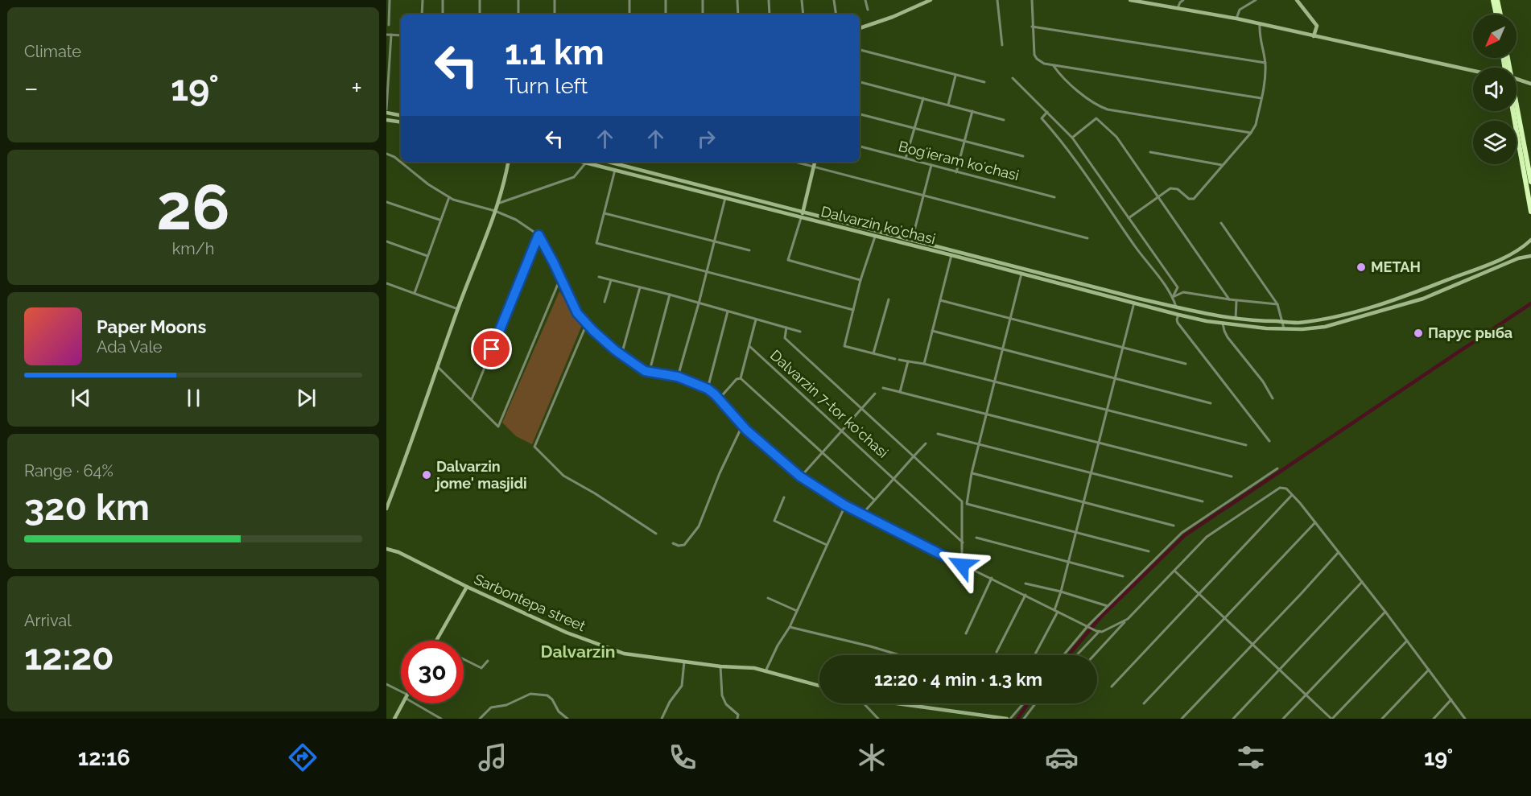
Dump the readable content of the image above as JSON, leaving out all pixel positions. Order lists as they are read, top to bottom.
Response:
{
  "streets": {
    "main road": ["Dalvarzin koʻchasi", "Sarbontepa street"],
    "street": ["Bogʻieram koʻchasi", "Dalvarzin 7-tor koʻchasi"]
  },
  "districts": ["Dalvarzin"],
  "places": ["МЕТАН", "Парус рыба", "Dalvarzin jome' masjidi"],
  "north": "bottom left",
  "page": {
    "tile": [
      "Climate",
      ["26", "km/h"],
      ["Range · 64%", "320 km"],
      ["Arrival", "12:20"]
    ],
    "turn": ["1.1 km", "Turn left"],
    "heat": ["−", "19°", "+"],
    "song": ["Paper Moons", "Ada Vale"],
    "limit": "30",
    "trip": "12:20 · 4 min · 1.3 km",
    "tabs": ["12:16", "19°"]
  }
}
